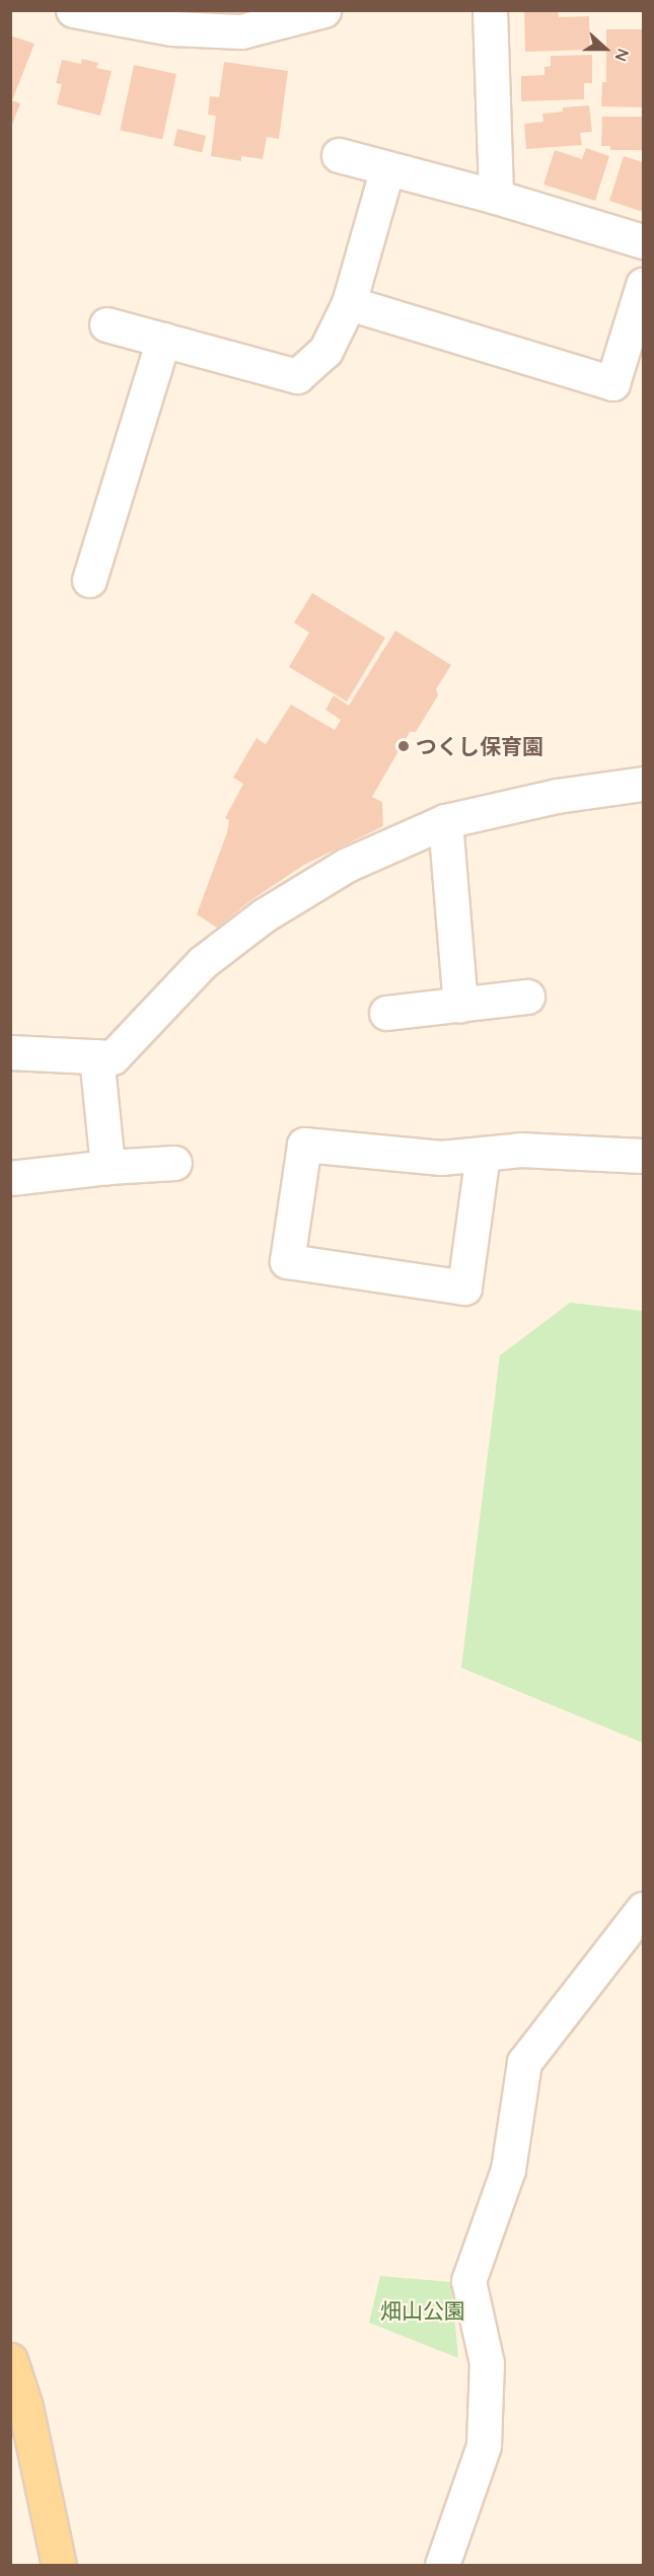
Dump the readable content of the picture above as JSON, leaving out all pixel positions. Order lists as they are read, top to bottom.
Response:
{
  "parks": ["畑山公園"],
  "places": ["つくし保育園"],
  "north": "right"
}
